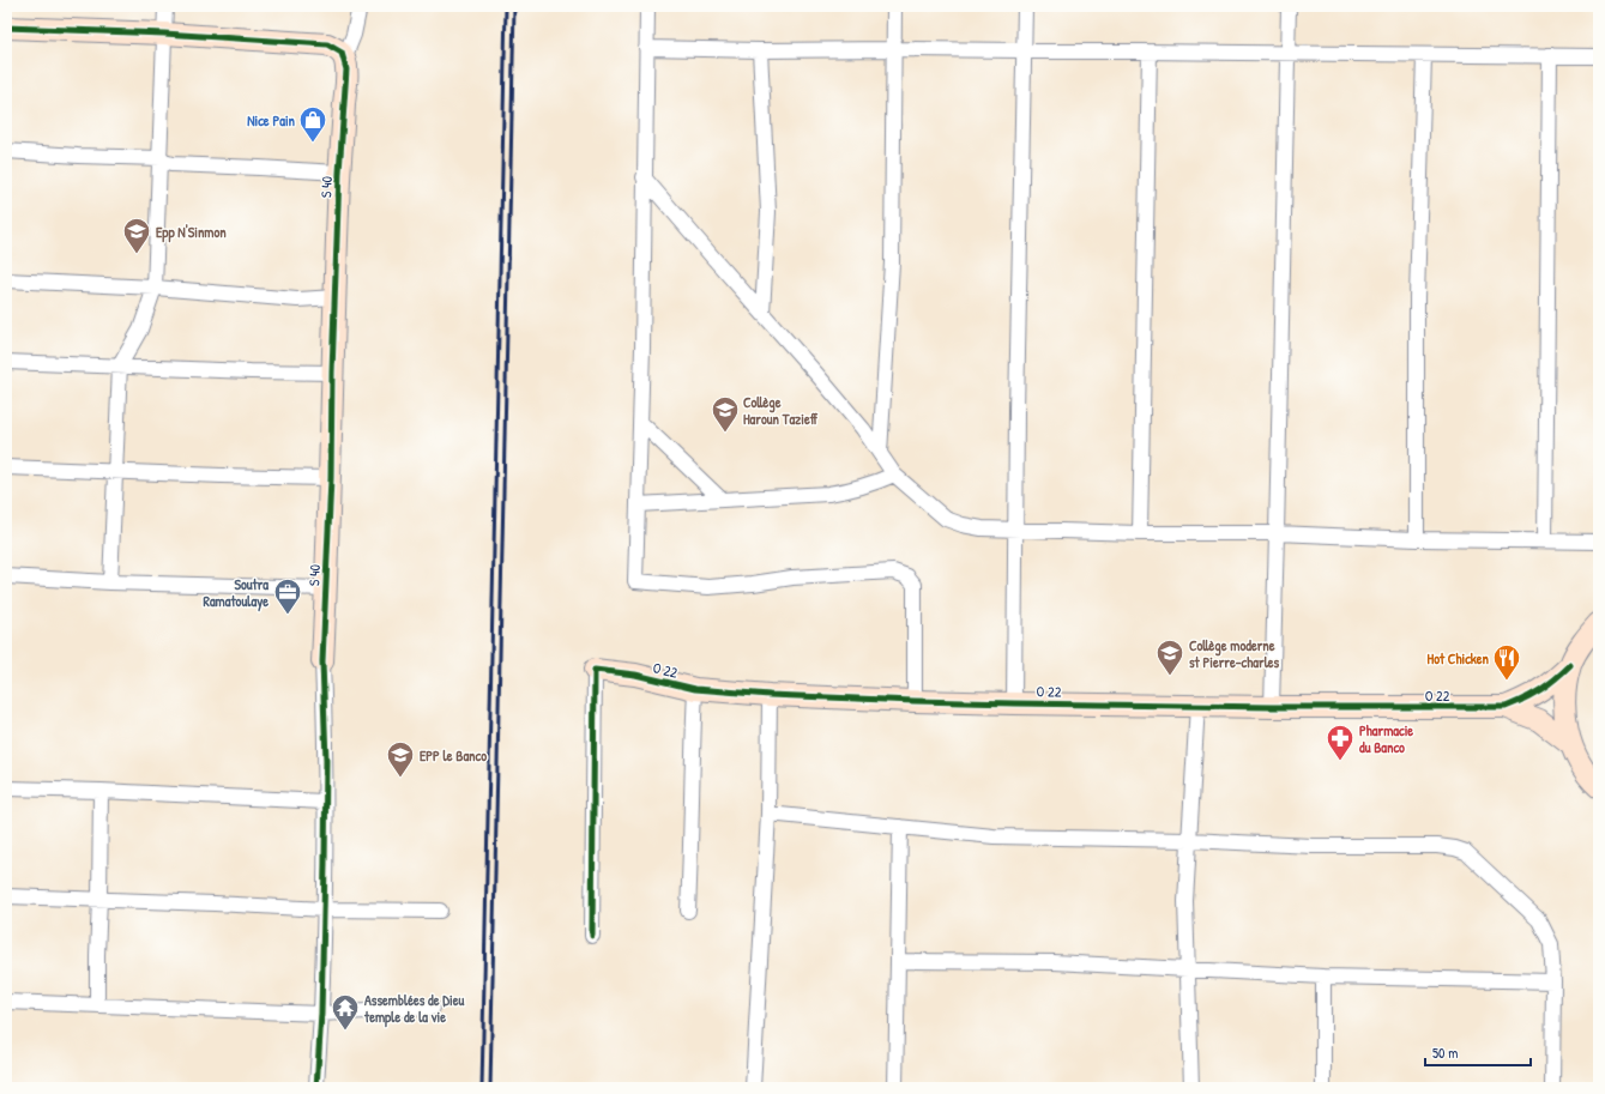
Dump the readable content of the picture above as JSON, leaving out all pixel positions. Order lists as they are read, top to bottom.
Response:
{
  "streets": {
    "street": ["S 40", "O 22"]
  },
  "places": {
    "shop": ["Nice Pain"],
    "school or university": [
      "Epp N'Sinmon",
      "Collège Haroun Tazieff",
      "Collège moderne st Pierre-charles",
      "EPP le Banco"
    ],
    "office": ["Soutra Ramatoulaye"],
    "restaurant": ["Hot Chicken"],
    "pharmacy": ["Pharmacie du Banco"],
    "temple": ["Assemblées de Dieu temple de la vie"]
  },
  "scale_bar": "50 m"
}
